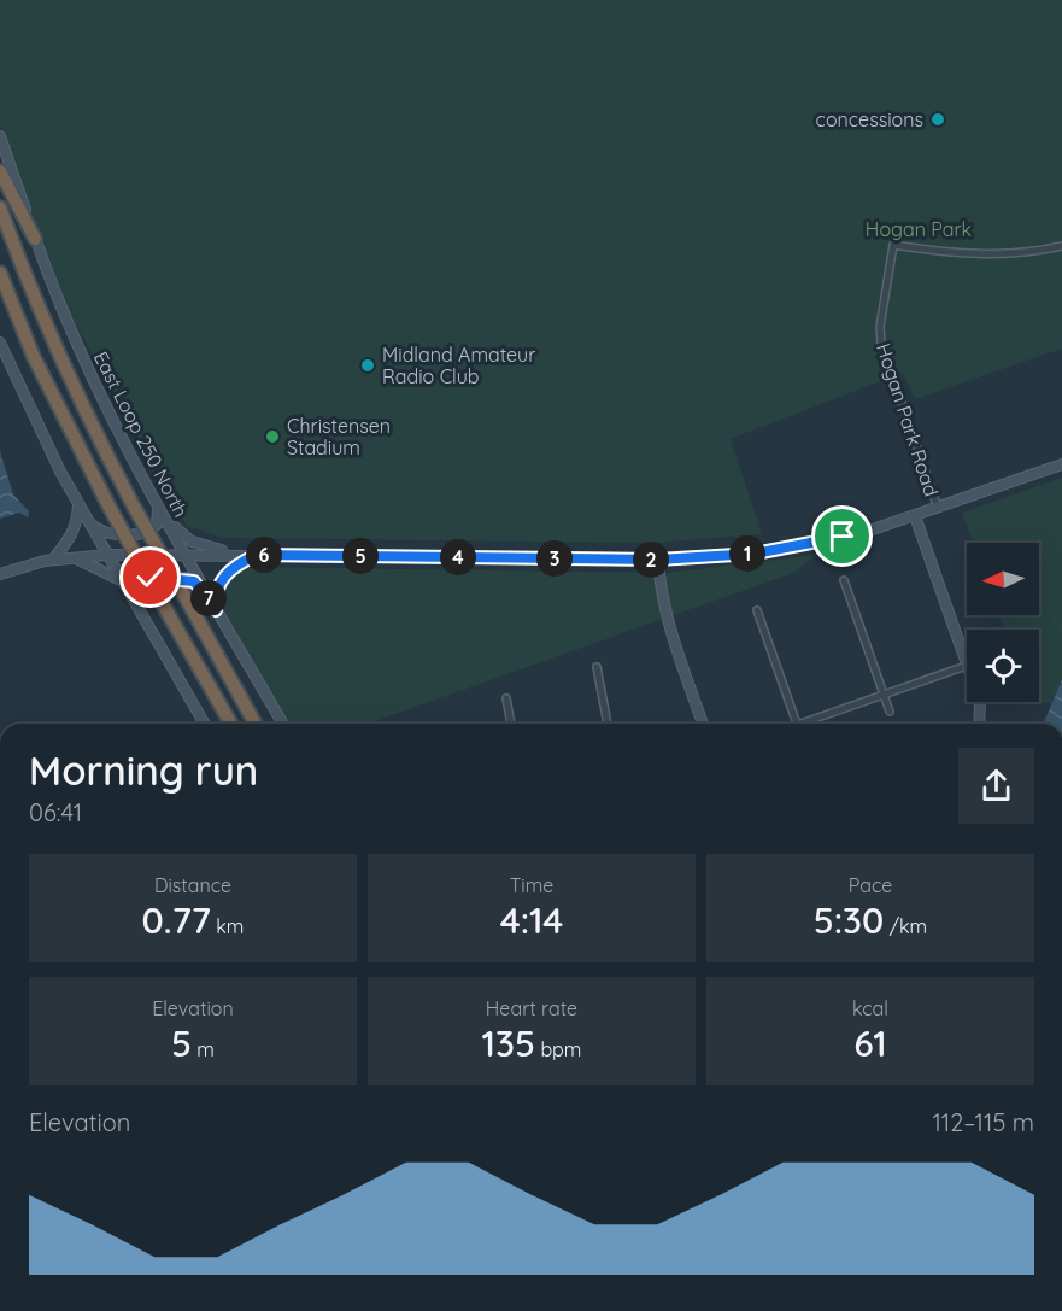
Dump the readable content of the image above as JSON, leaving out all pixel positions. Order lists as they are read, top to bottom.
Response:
{
  "streets": {
    "main road": ["East Loop 250 North"],
    "street": ["Hogan Park Road"]
  },
  "parks": ["Hogan Park"],
  "places": ["concessions", "Midland Amateur Radio Club", "Christensen Stadium"],
  "north": "left",
  "page": {
    "pins": [
      "1",
      "6",
      "5",
      "4",
      "3",
      "2",
      "7"
    ],
    "heading": ["Morning run", "06:41"],
    "stats": [
      ["Distance", "0.77 km"],
      ["Time", "4:14"],
      ["Pace", "5:30 /km"],
      ["Elevation", "5 m"],
      ["Heart rate", "135 bpm"],
      ["kcal", "61"]
    ],
    "chart": ["Elevation", "112–115 m"]
  }
}
